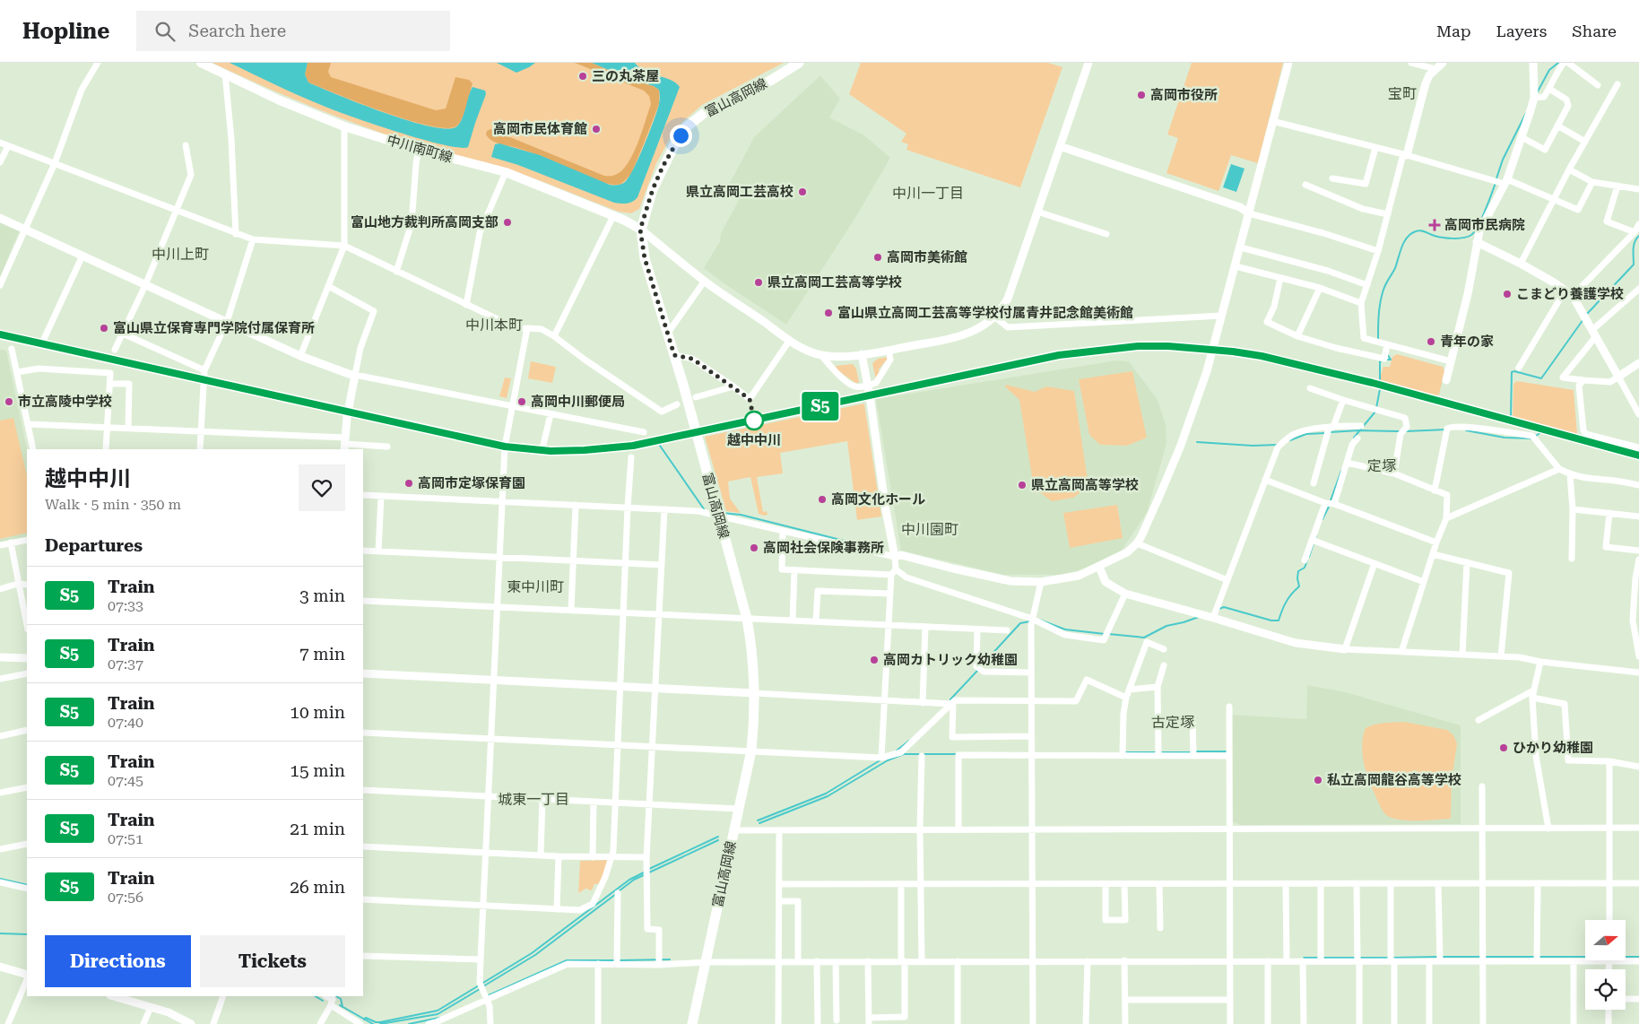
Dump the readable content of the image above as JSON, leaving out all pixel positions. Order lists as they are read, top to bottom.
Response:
{
  "streets": {
    "main road": ["富山高岡線", "中川南町線"]
  },
  "crossings": [
    ["富山高岡線", "中川南町線"]
  ],
  "districts": [
    "宝町",
    "中川一丁目",
    "中川上町",
    "中川本町",
    "定塚",
    "中川園町",
    "東中川町",
    "古定塚",
    "城東一丁目"
  ],
  "places": {
    "other": [
      "三の丸茶屋",
      "高岡市役所",
      "高岡市民体育館",
      "県立高岡工芸高校",
      "富山地方裁判所高岡支部",
      "高岡市美術館",
      "県立高岡工芸高等学校",
      "こまどり養護学校",
      "富山県立高岡工芸高等学校付属青井記念館美術館",
      "富山県立保育専門学院付属保育所",
      "青年の家",
      "市立高陵中学校",
      "高岡中川郵便局",
      "越中中川",
      "高岡市定塚保育園",
      "県立高岡高等学校",
      "高岡文化ホール",
      "高岡社会保険事務所",
      "高岡カトリック幼稚園",
      "ひかり幼稚園",
      "私立高岡龍谷高等学校"
    ],
    "health": ["高岡市民病院"]
  },
  "north": "right",
  "page": {
    "header": "Hopline",
    "search": "Search here",
    "nav": ["Map", "Layers", "Share"],
    "on_map": "S5",
    "heading": [
      ["越中中川", "Walk · 5 min · 350 m"],
      "Departures"
    ],
    "list": [
      {
        "mark": "S5",
        "name": "Train",
        "note": "07:33",
        "value": "3 min"
      },
      {
        "mark": "S5",
        "name": "Train",
        "note": "07:37",
        "value": "7 min"
      },
      {
        "mark": "S5",
        "name": "Train",
        "note": "07:40",
        "value": "10 min"
      },
      {
        "mark": "S5",
        "name": "Train",
        "note": "07:45",
        "value": "15 min"
      },
      {
        "mark": "S5",
        "name": "Train",
        "note": "07:51",
        "value": "21 min"
      },
      {
        "mark": "S5",
        "name": "Train",
        "note": "07:56",
        "value": "26 min"
      }
    ],
    "buttons": ["Directions", "Tickets"]
  }
}
